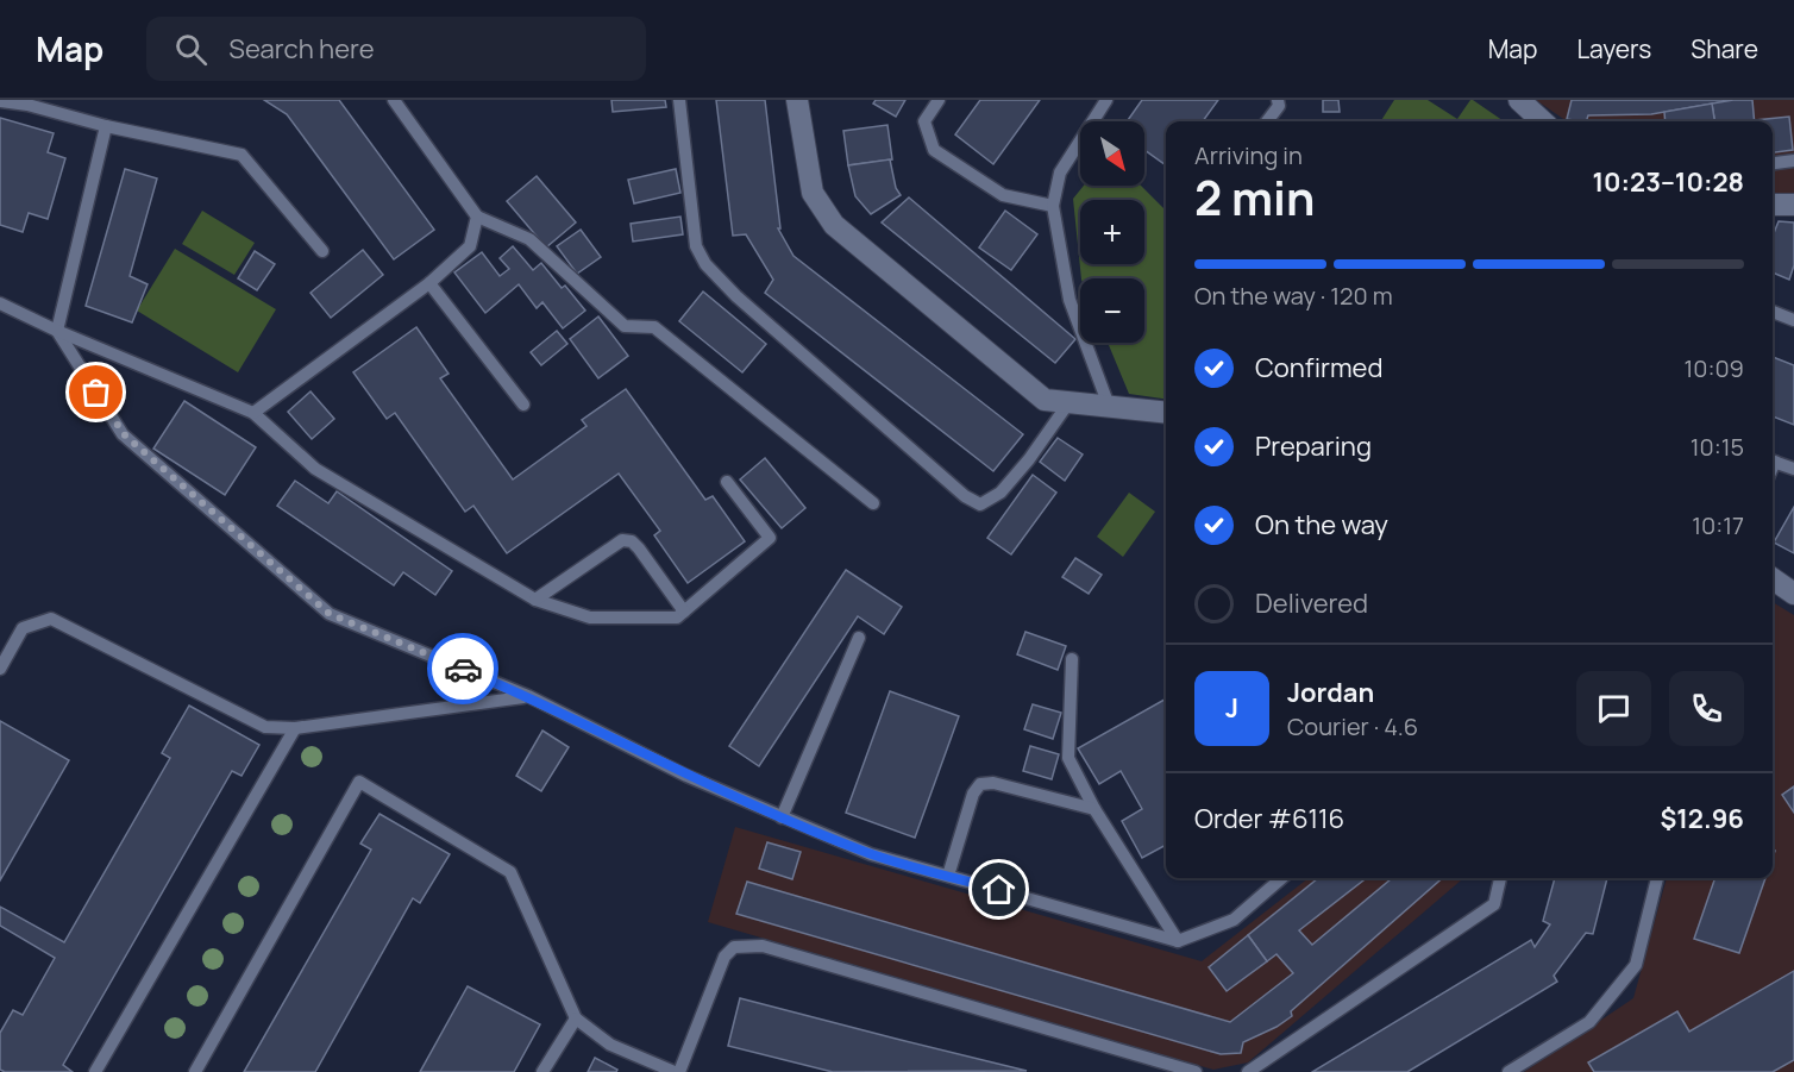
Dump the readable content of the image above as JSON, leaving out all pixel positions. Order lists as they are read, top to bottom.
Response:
{
  "north": "bottom right",
  "page": {
    "header": "Map",
    "search": "Search here",
    "nav": ["Map", "Layers", "Share"],
    "map_buttons": ["+", "−"],
    "heading": ["2 min", "Arriving in", "10:23–10:28"],
    "panel": [
      "Jordan",
      "Courier · 4.6",
      "Order #6116",
      "$12.96"
    ],
    "bar": "On the way · 120 m",
    "list": [
      ["Confirmed", "10:09"],
      ["Preparing", "10:15"],
      ["On the way", "10:17"],
      "Delivered"
    ],
    "round": "J"
  }
}
